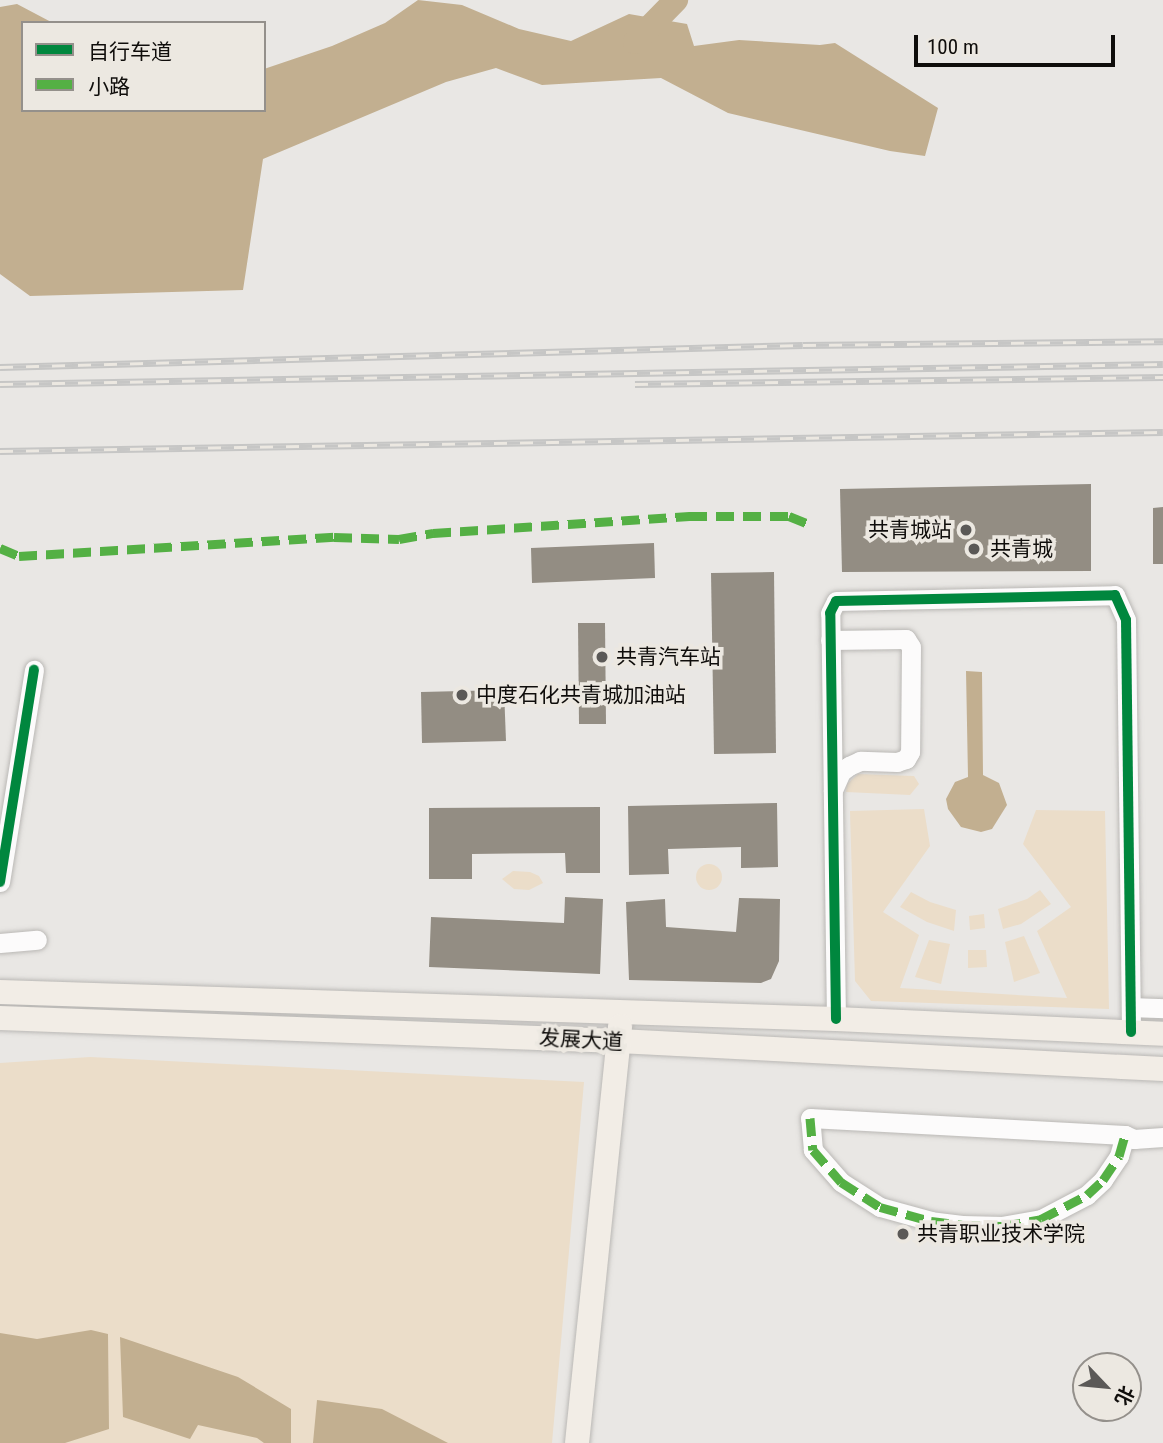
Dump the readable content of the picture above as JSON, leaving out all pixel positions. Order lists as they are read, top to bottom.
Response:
{
  "streets": {
    "main road": ["发展大道"]
  },
  "places": [
    "共青城站",
    "共青城",
    "共青汽车站",
    "中度石化共青城加油站",
    "共青职业技术学院"
  ],
  "legend": ["自行车道", "小路"],
  "scale_bar": "100 m",
  "north": "bottom right"
}
